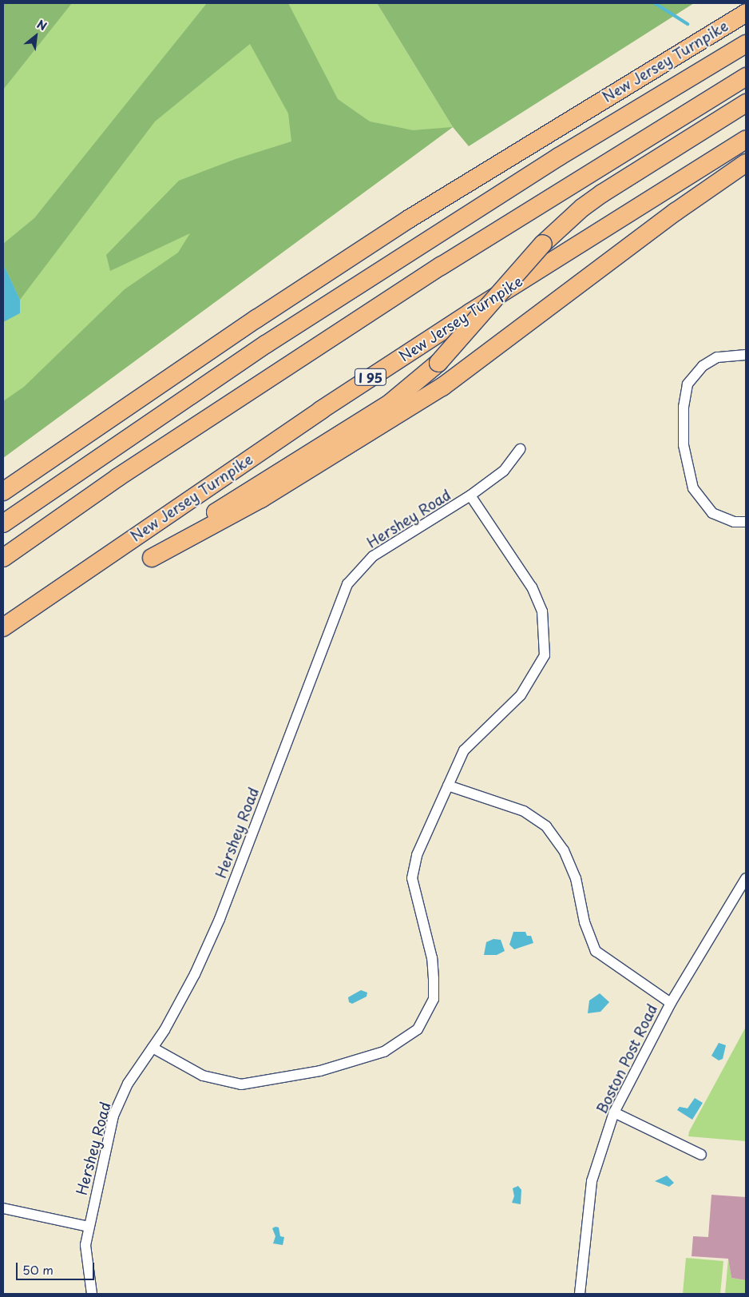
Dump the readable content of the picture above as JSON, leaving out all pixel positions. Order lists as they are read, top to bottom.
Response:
{
  "streets": {
    "highway": ["New Jersey Turnpike", "I 95"],
    "street": ["Hershey Road", "Boston Post Road"]
  },
  "scale_bar": "50 m",
  "north": "top right"
}
